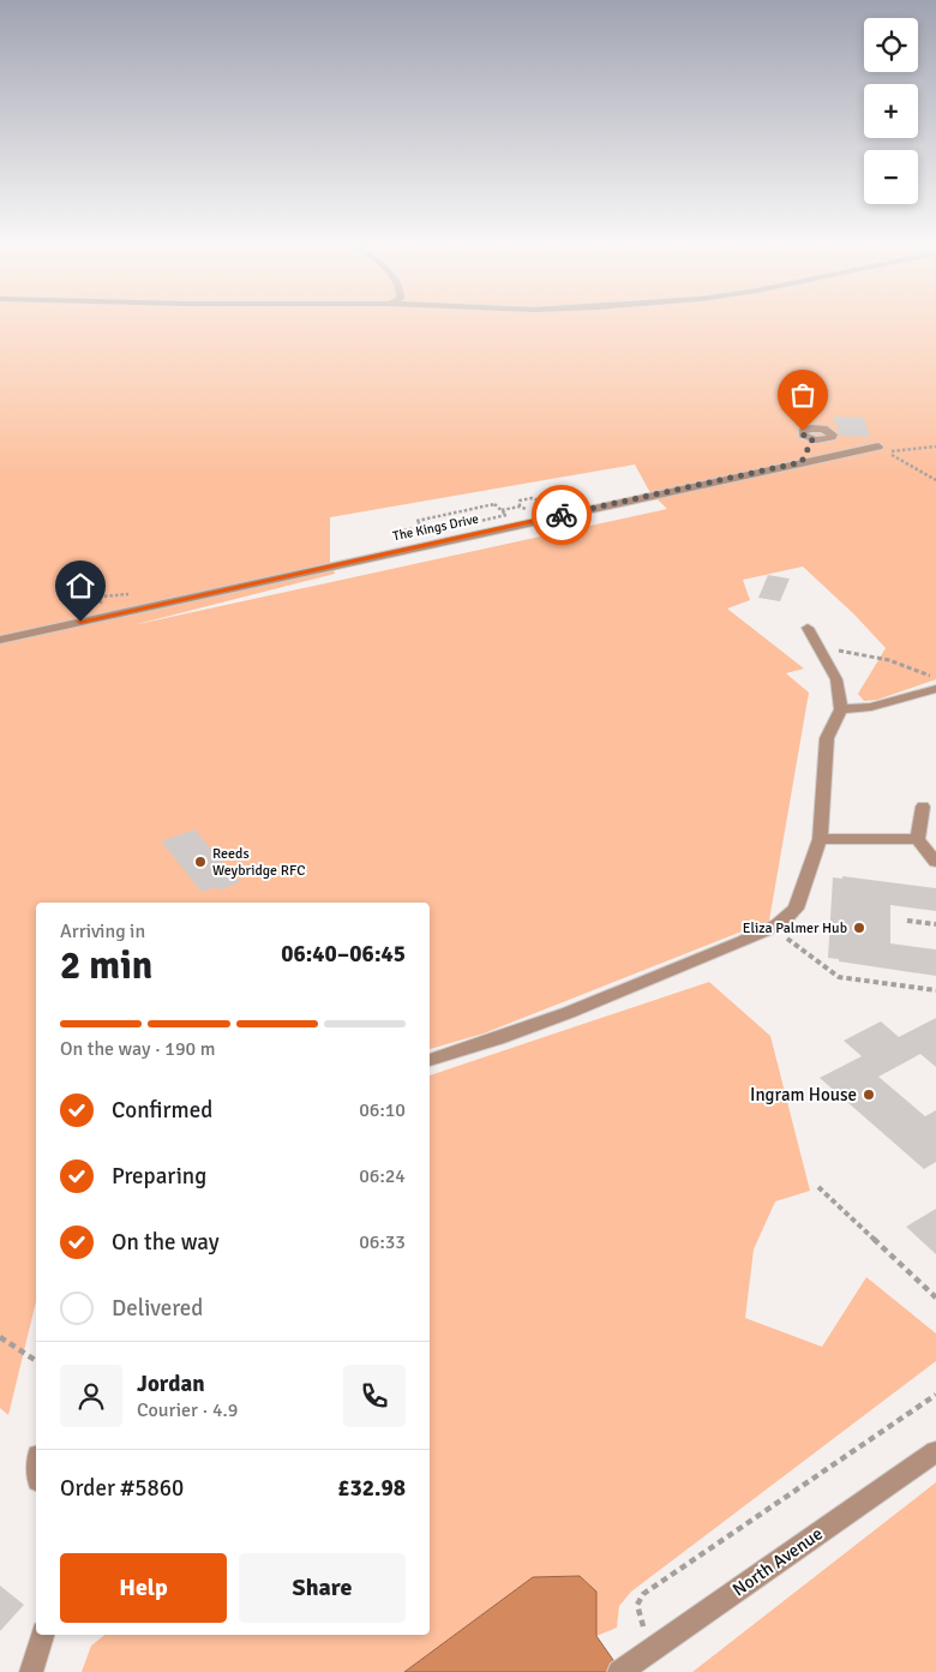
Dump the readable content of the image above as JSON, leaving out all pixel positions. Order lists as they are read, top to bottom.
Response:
{
  "streets": {
    "street": ["The Kings Drive", "North Avenue"]
  },
  "places": ["Reeds Weybridge RFC", "Eliza Palmer Hub", "Ingram House"],
  "page": {
    "map_buttons": ["+", "−"],
    "heading": ["2 min", "Arriving in", "06:40–06:45"],
    "panel": [
      "Jordan",
      "Courier · 4.9",
      "Order #5860",
      "£32.98"
    ],
    "bar": "On the way · 190 m",
    "list": [
      ["Confirmed", "06:10"],
      ["Preparing", "06:24"],
      ["On the way", "06:33"],
      "Delivered"
    ],
    "buttons": ["Help", "Share"]
  }
}
